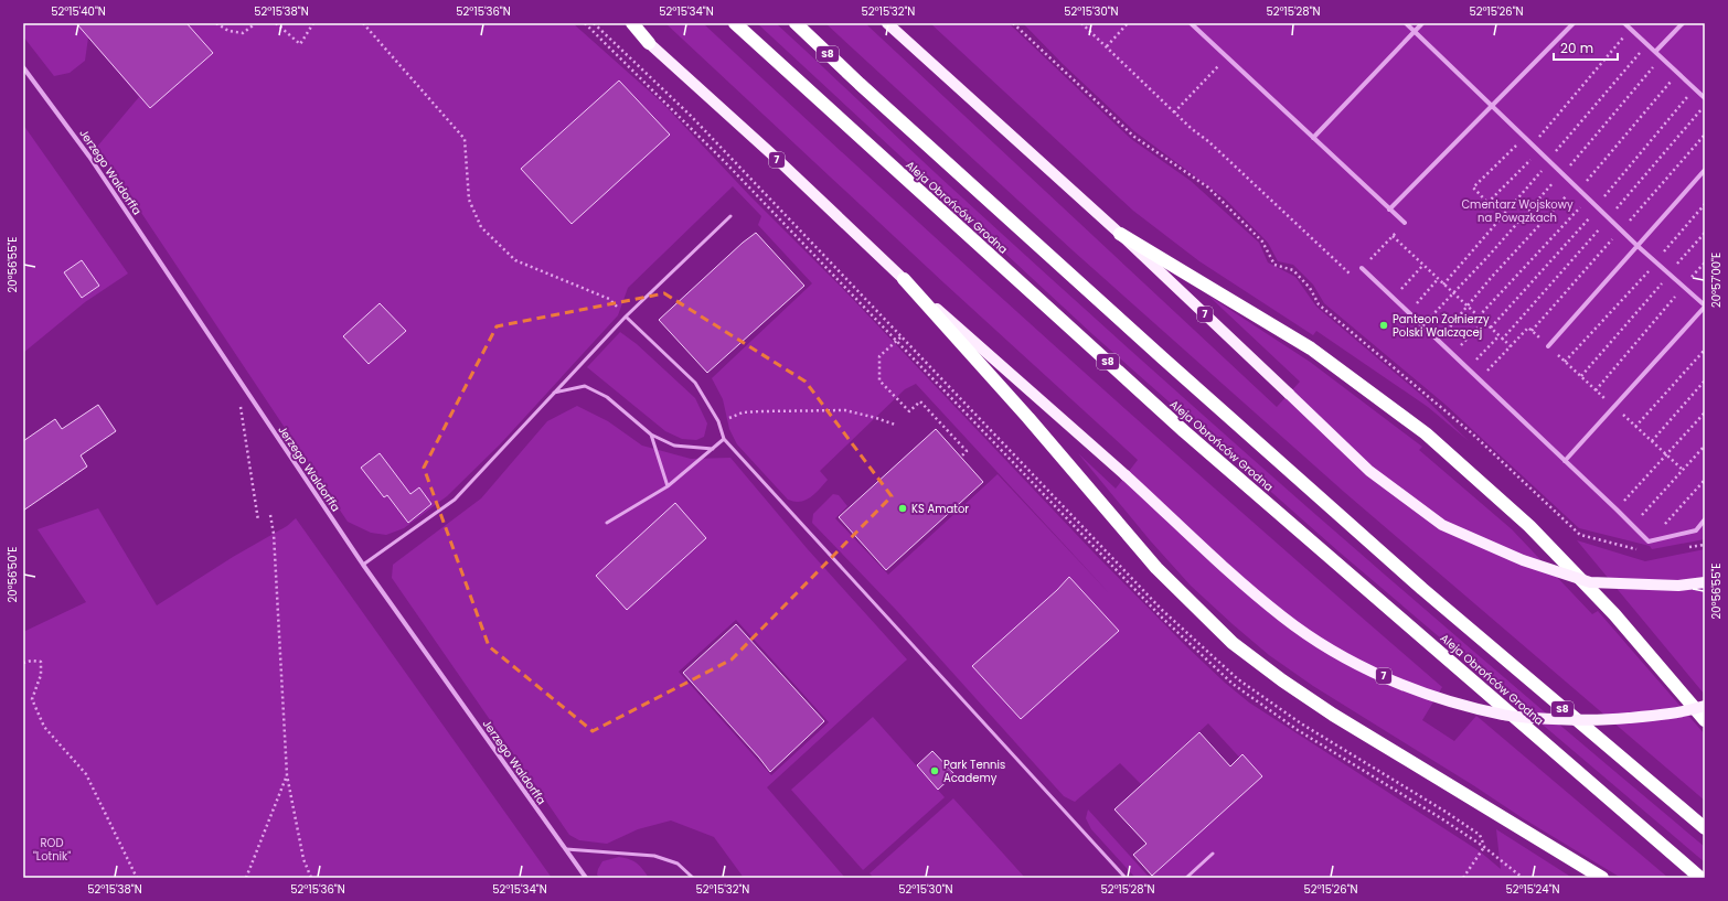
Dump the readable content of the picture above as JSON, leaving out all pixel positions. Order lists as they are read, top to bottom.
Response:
{
  "streets": {
    "highway": ["S8", "7", "Aleja Obrońców Grodna"],
    "street": ["Jerzego Waldorffa"]
  },
  "parks": ["Cmentarz Wojskowy na Powązkach", "ROD \"Lotnik\""],
  "places": ["Panteon Żołnierzy Polski Walczącej", "KS Amator", "Park Tennis Academy"],
  "scale_bar": "20 m",
  "coordinates": [
    "52°15'40\"N",
    "52°15'38\"N",
    "52°15'36\"N",
    "52°15'34\"N",
    "52°15'32\"N",
    "52°15'30\"N",
    "52°15'28\"N",
    "52°15'26\"N",
    "20°56'55\"E",
    "20°57'00\"E",
    "20°56'50\"E",
    "52°15'24\"N"
  ]
}
